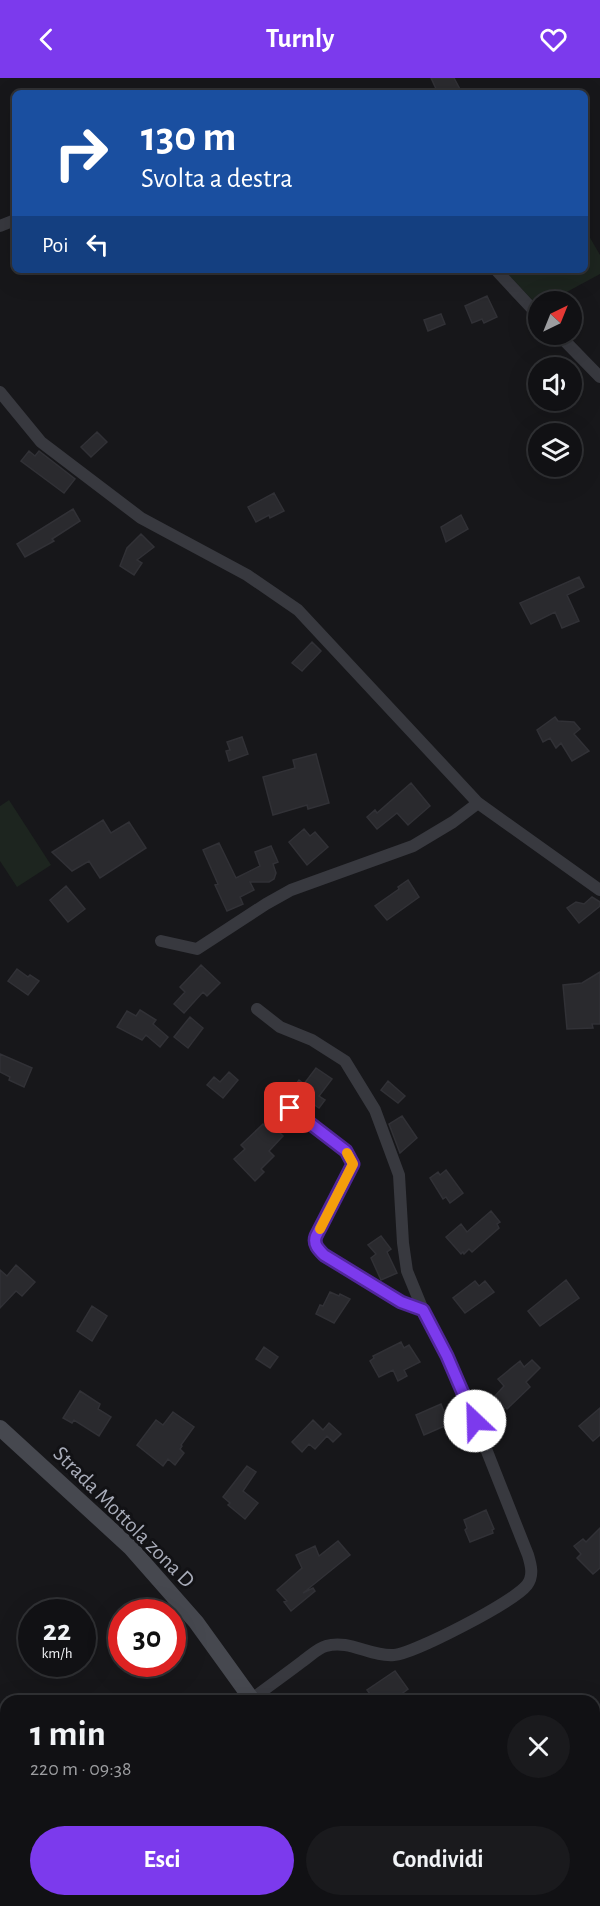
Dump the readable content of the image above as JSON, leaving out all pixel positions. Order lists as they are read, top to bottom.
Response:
{
  "streets": {
    "main road": ["Strada Mottola zona D"]
  },
  "north": "top right",
  "page": {
    "header": "Turnly",
    "turn": ["130 m", "Svolta a destra"],
    "then": "Poi",
    "speed": "22 km/h",
    "limit": "30",
    "heading": ["1 min", "220 m · 09:38"],
    "buttons": ["Esci", "Condividi"]
  }
}
